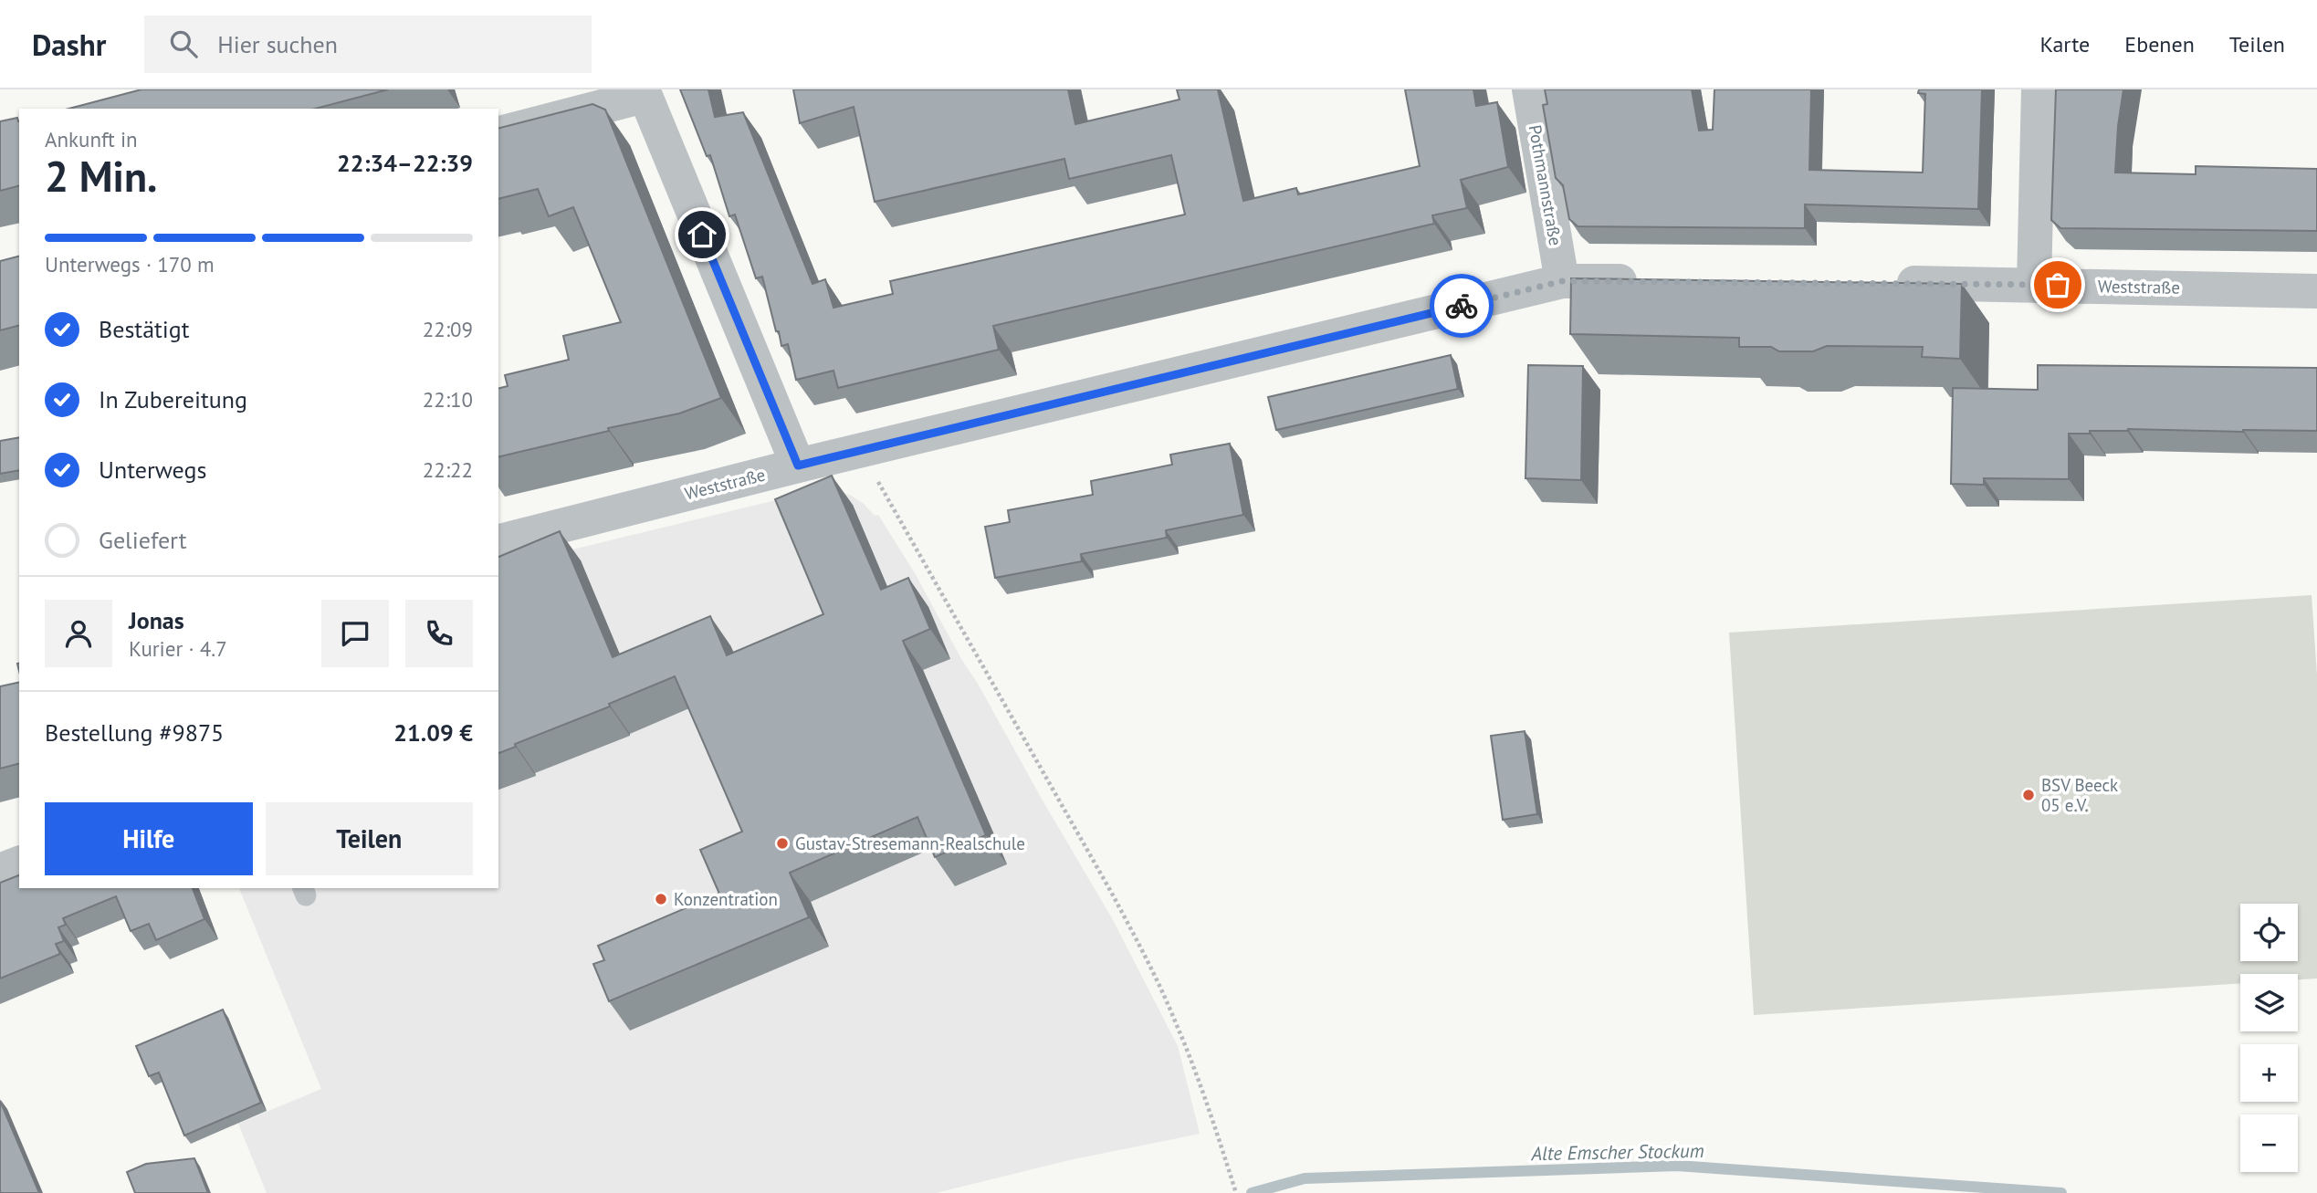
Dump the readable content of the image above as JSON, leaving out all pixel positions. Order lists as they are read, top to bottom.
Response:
{
  "streets": {
    "street": ["Pothmannstraße", "Weststraße"]
  },
  "crossings": [
    ["Pothmannstraße", "Weststraße"]
  ],
  "water": ["Alte Emscher Stockum"],
  "places": ["BSV Beeck 05 e.V.", "Gustav-Stresemann-Realschule", "Konzentration"],
  "page": {
    "header": "Dashr",
    "search": "Hier suchen",
    "nav": ["Karte", "Ebenen", "Teilen"],
    "heading": ["2 Min.", "Ankunft in", "22:34–22:39"],
    "panel": [
      "Jonas",
      "Kurier · 4.7",
      "Bestellung #9875",
      "21.09 €"
    ],
    "bar": "Unterwegs · 170 m",
    "list": [
      ["Bestätigt", "22:09"],
      ["In Zubereitung", "22:10"],
      ["Unterwegs", "22:22"],
      "Geliefert"
    ],
    "buttons": ["Hilfe", "Teilen"],
    "map_buttons": ["+", "−"]
  }
}
